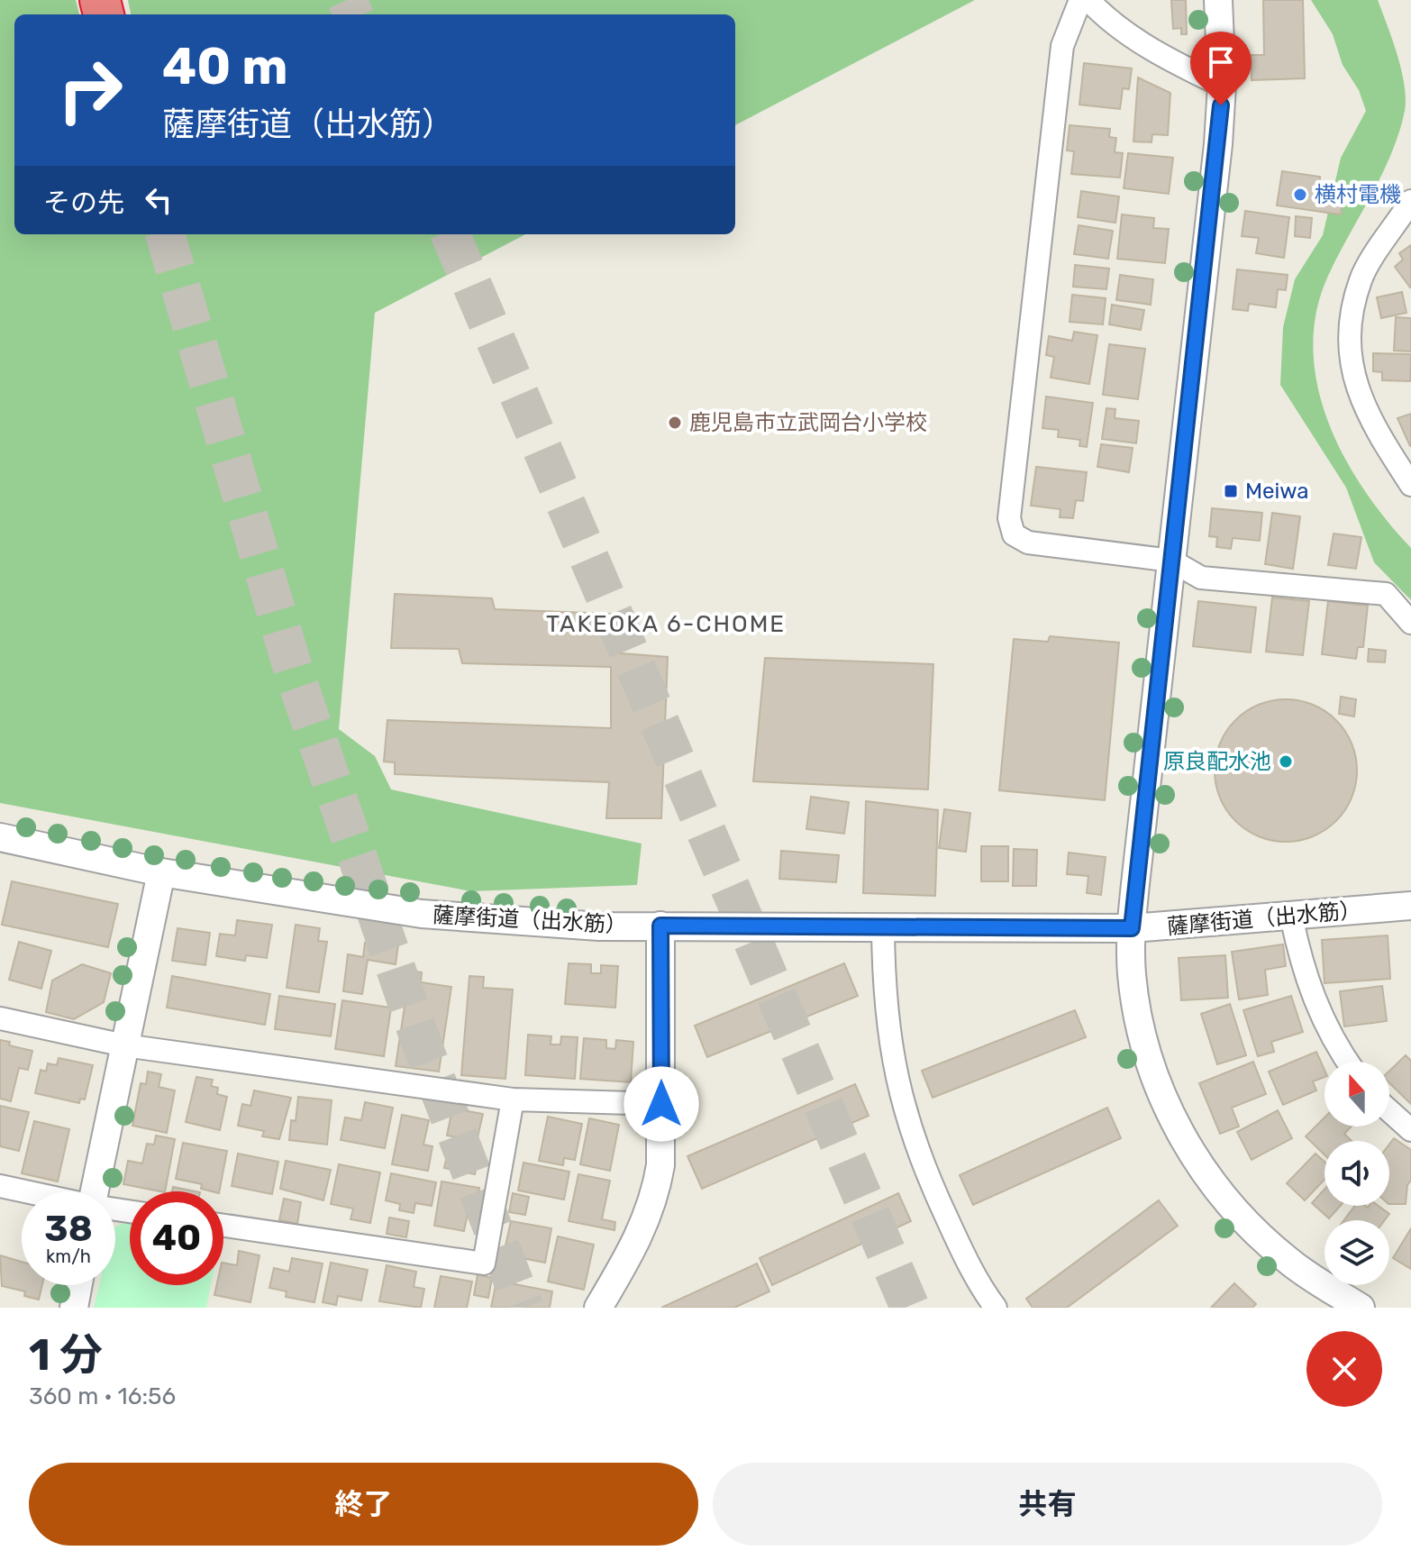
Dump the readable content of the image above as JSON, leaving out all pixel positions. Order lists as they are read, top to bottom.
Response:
{
  "streets": {
    "street": ["薩摩街道（出水筋）"]
  },
  "districts": ["TAKEOKA 6-CHOME"],
  "places": {
    "other": ["横村電機", "鹿児島市立武岡台小学校", "原良配水池"],
    "transit": ["Meiwa"]
  },
  "north": "top",
  "page": {
    "turn": ["40 m", "薩摩街道（出水筋）"],
    "then": "その先",
    "speed": "38 km/h",
    "limit": "40",
    "heading": ["1 分", "360 m · 16:56"],
    "buttons": ["終了", "共有"]
  }
}
